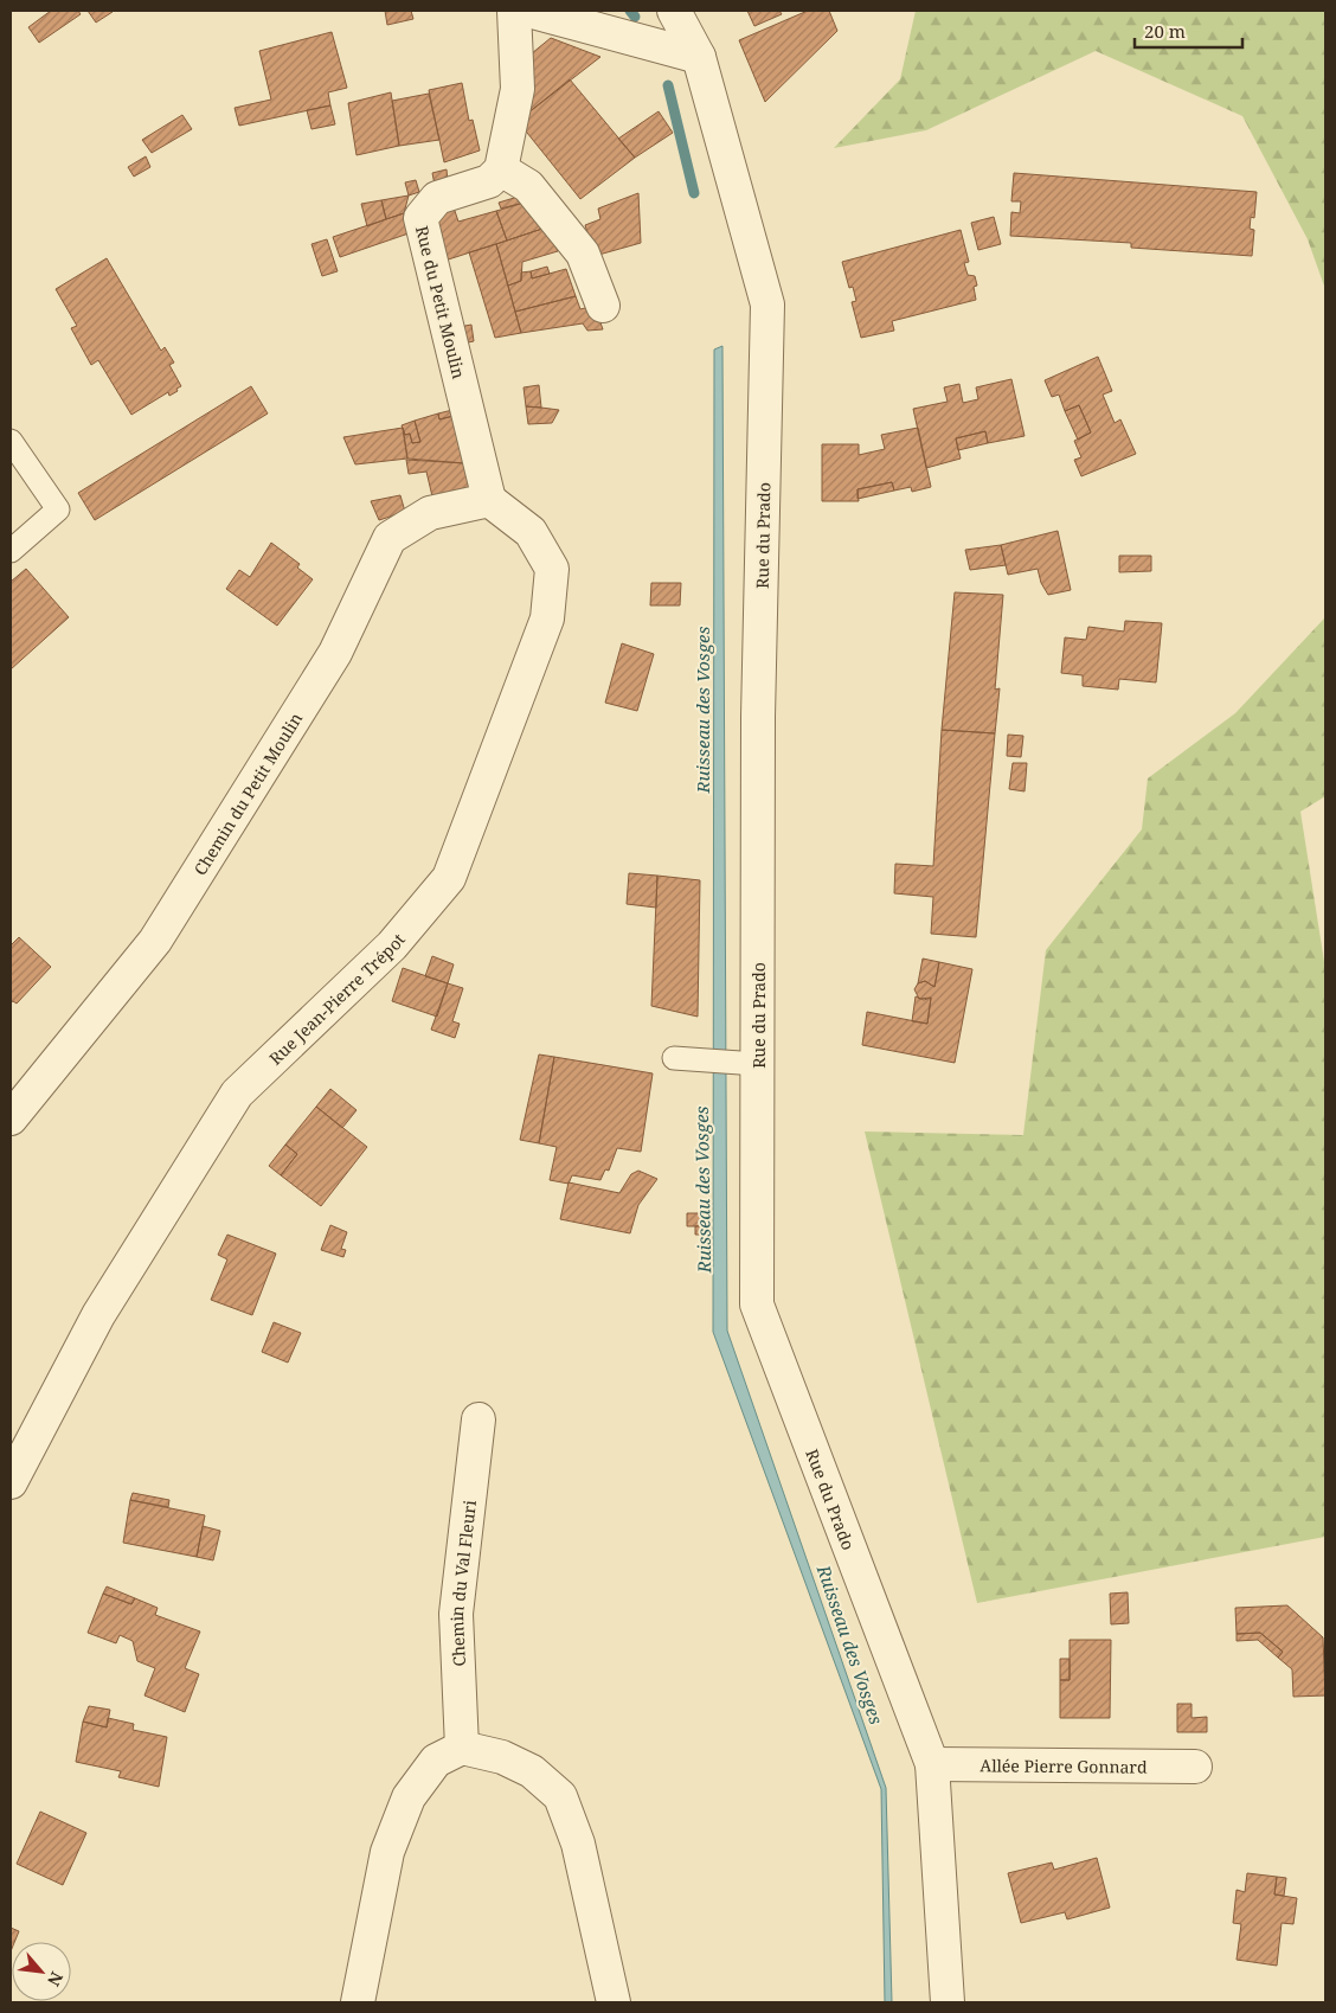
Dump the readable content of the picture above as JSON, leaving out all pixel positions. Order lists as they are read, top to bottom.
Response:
{
  "streets": {
    "street": [
      "Rue du Petit Moulin",
      "Rue du Prado",
      "Chemin du Petit Moulin",
      "Rue Jean-Pierre Trépot",
      "Chemin du Val Fleuri",
      "Allée Pierre Gonnard"
    ]
  },
  "crossings": [
    ["Rue du Petit Moulin", "Chemin du Petit Moulin"],
    ["Rue du Petit Moulin", "Rue Jean-Pierre Trépot"],
    ["Rue du Prado", "Allée Pierre Gonnard"],
    ["Chemin du Petit Moulin", "Rue Jean-Pierre Trépot"]
  ],
  "water": ["Ruisseau des Vosges"],
  "scale_bar": "20 m",
  "north": "bottom right"
}
